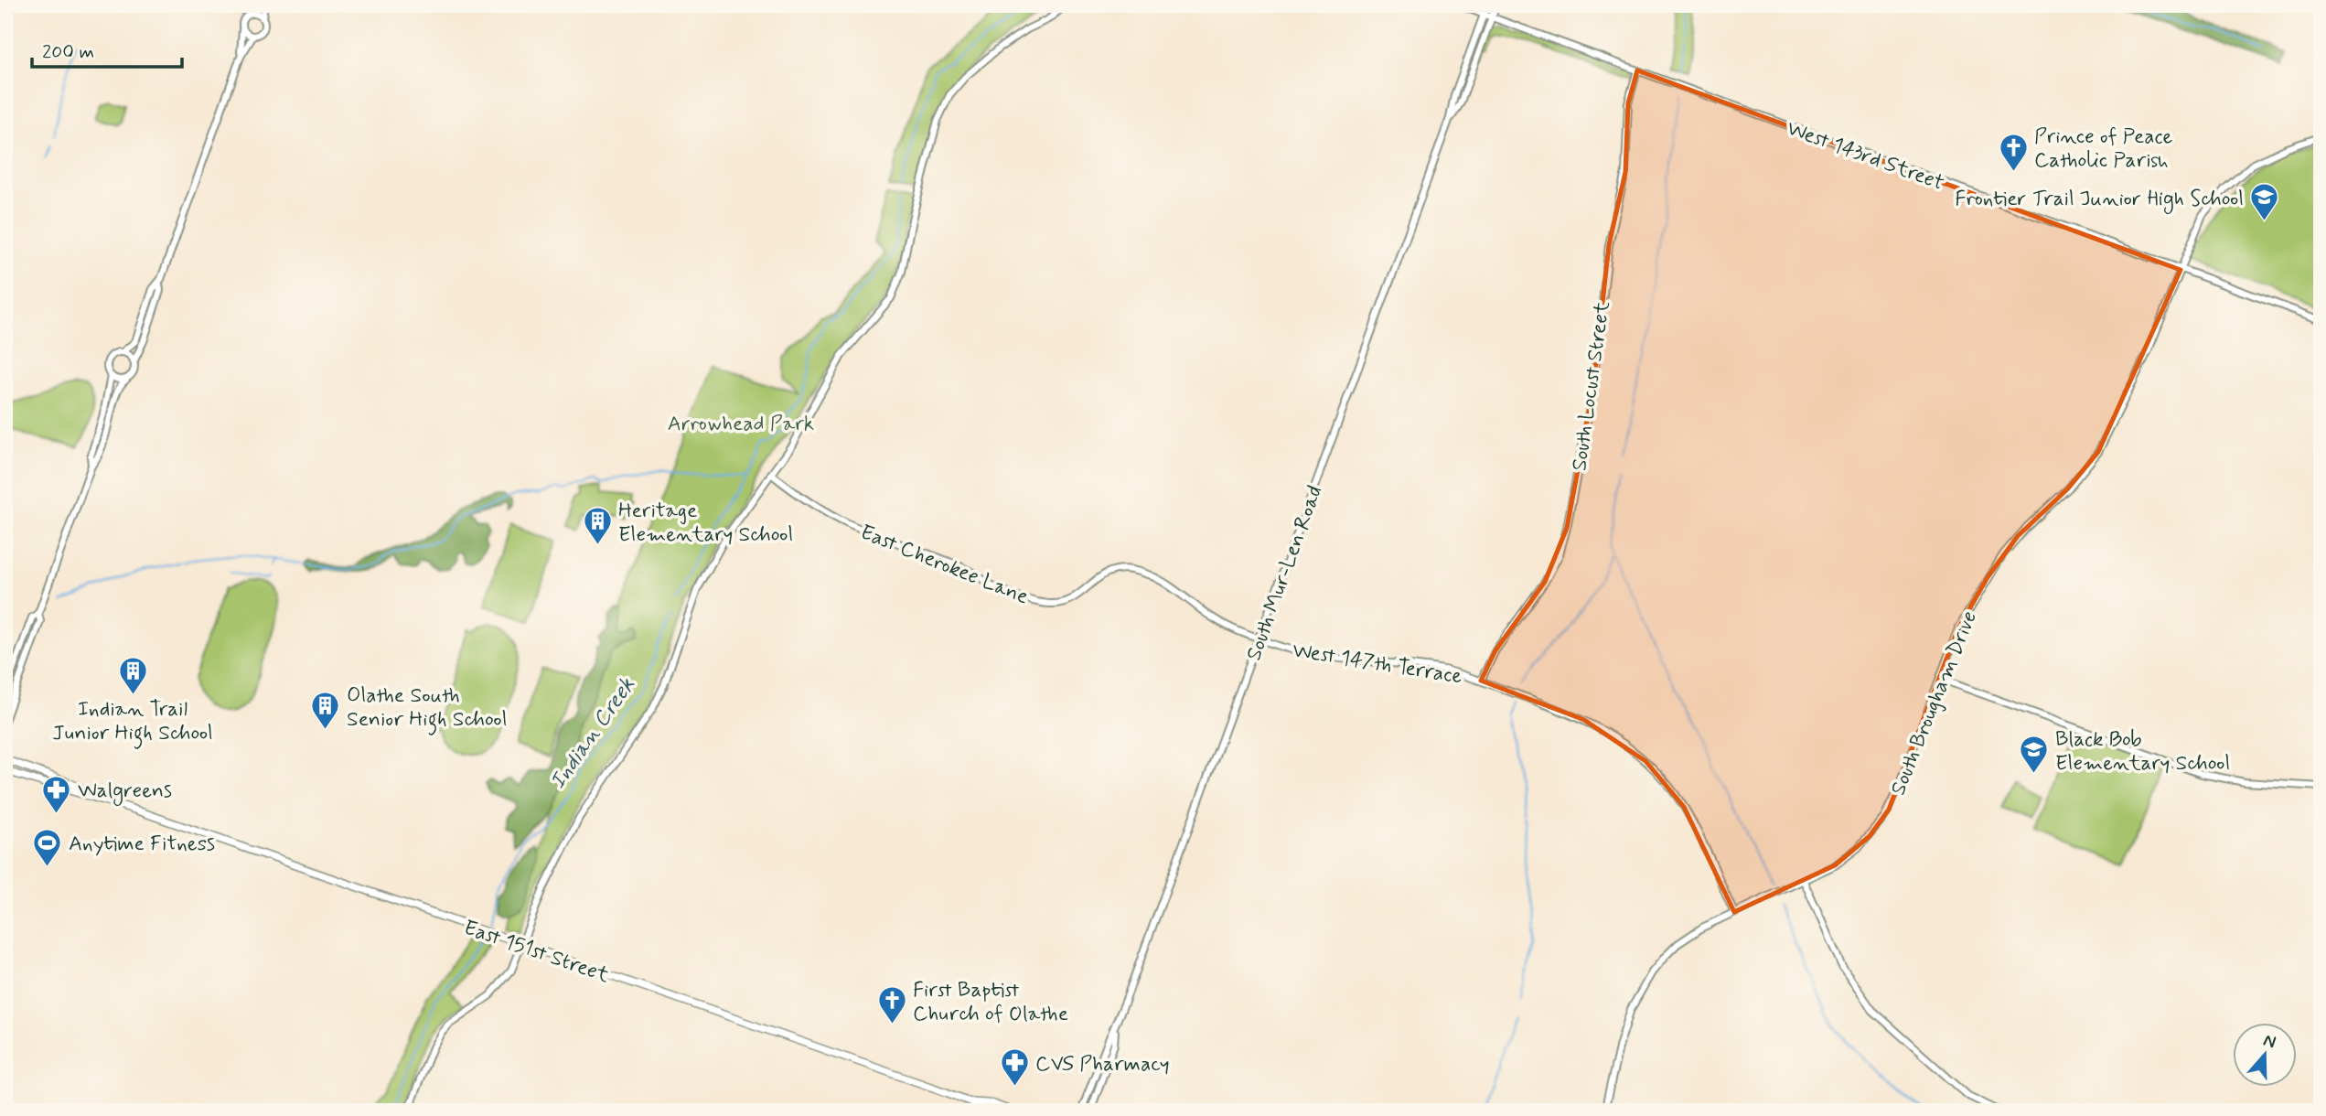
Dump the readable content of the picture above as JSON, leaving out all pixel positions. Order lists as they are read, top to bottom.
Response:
{
  "streets": {
    "main road": ["East 151st Street"],
    "street": [
      "West 143rd Street",
      "South Locust Street",
      "East Cherokee Lane",
      "South Mur-Len Road",
      "West 147th Terrace",
      "South Brougham Drive"
    ]
  },
  "crossings": [
    ["West 143rd Street", "South Locust Street"],
    ["West 143rd Street", "South Mur-Len Road"],
    ["West 143rd Street", "South Brougham Drive"],
    ["South Locust Street", "West 147th Terrace"],
    ["East Cherokee Lane", "South Mur-Len Road"],
    ["East Cherokee Lane", "West 147th Terrace"],
    ["South Mur-Len Road", "West 147th Terrace"],
    ["West 147th Terrace", "South Brougham Drive"]
  ],
  "water": ["Indian Creek"],
  "parks": ["Arrowhead Park"],
  "places": {
    "church": ["Prince of Peace Catholic Parish", "First Baptist Church of Olathe"],
    "school or university": ["Frontier Trail Junior High School", "Black Bob Elementary School"],
    "building": ["Heritage Elementary School", "Indian Trail Junior High School", "Olathe South Senior High School"],
    "pharmacy": ["Walgreens", "CVS Pharmacy"],
    "sports": ["Anytime Fitness"]
  },
  "scale_bar": "200 m",
  "north": "top"
}
